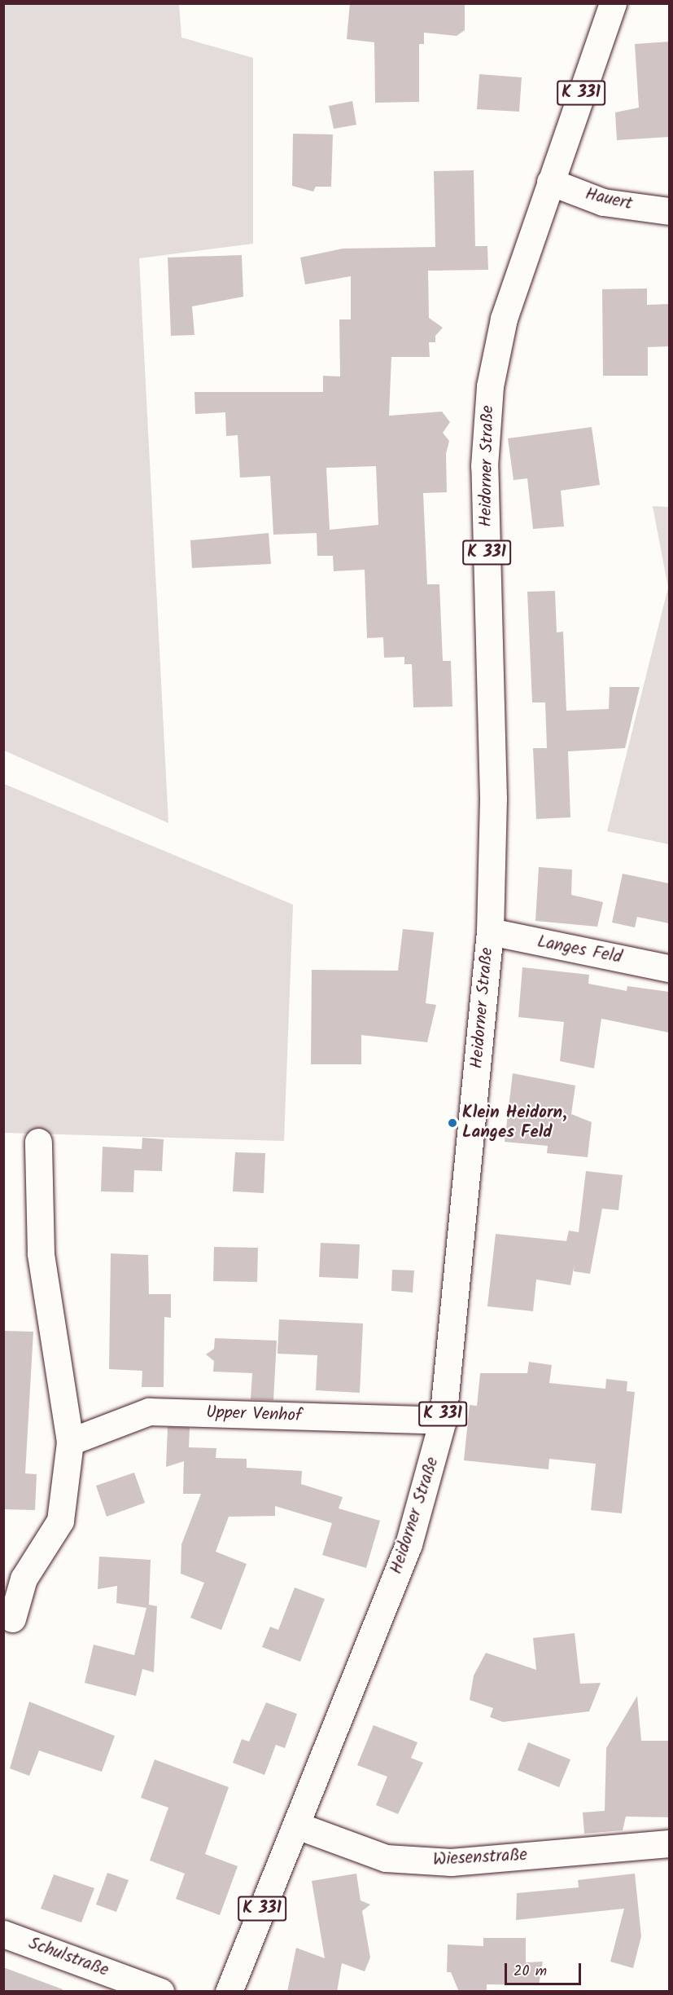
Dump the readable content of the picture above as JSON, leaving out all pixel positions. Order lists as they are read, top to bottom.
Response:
{
  "streets": {
    "main road": [
      "K 331",
      "Hauert",
      "Heidorner Straße",
      "Langes Feld",
      "Upper Venhof",
      "Wiesenstraße",
      "Schulstraße"
    ]
  },
  "crossings": [
    ["Hauert", "Heidorner Straße"],
    ["Heidorner Straße", "Langes Feld"],
    ["Heidorner Straße", "Upper Venhof"],
    ["Heidorner Straße", "Wiesenstraße"]
  ],
  "places": ["Klein Heidorn, Langes Feld"],
  "scale_bar": "20 m"
}
